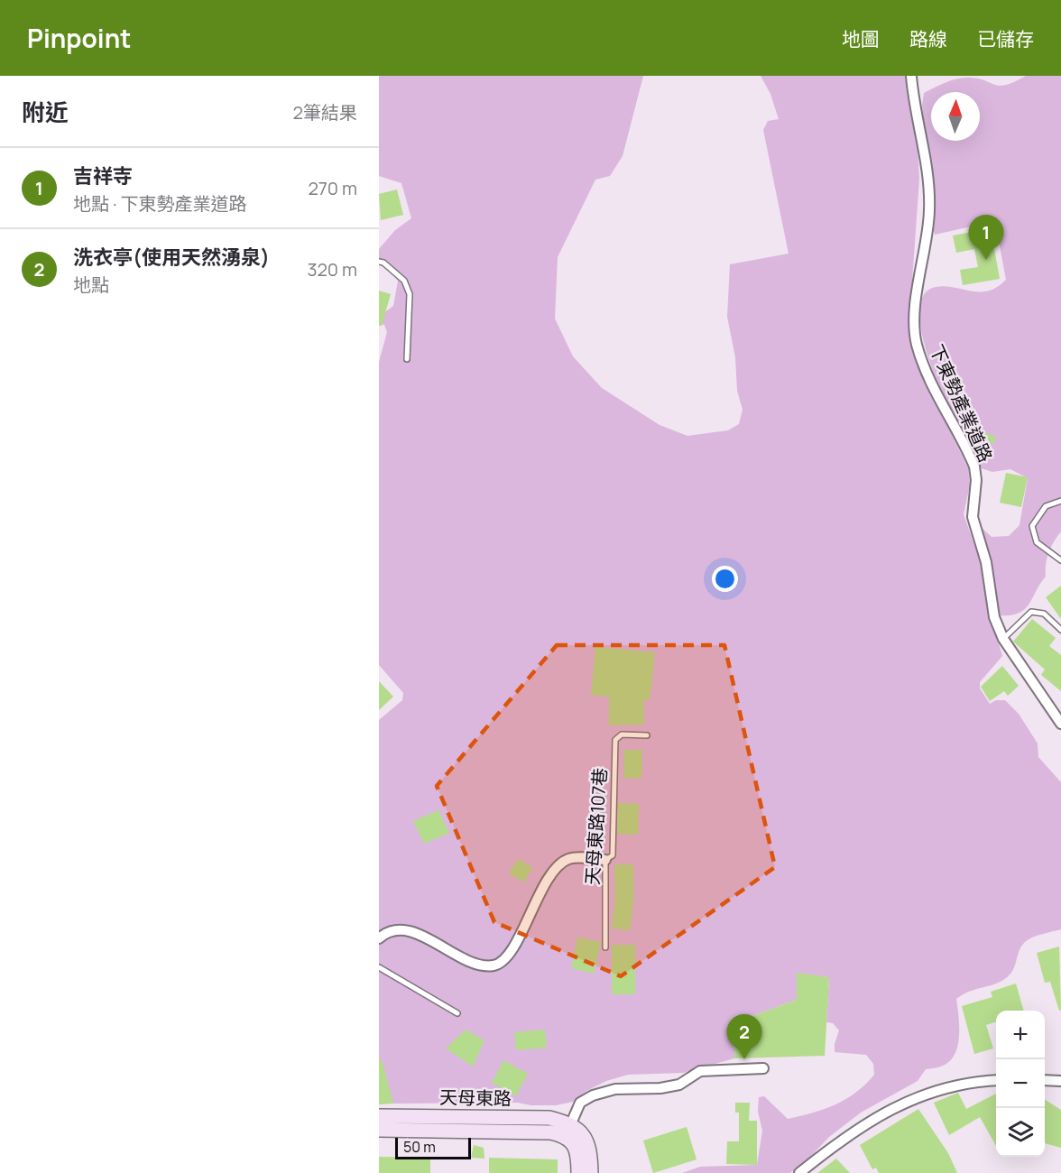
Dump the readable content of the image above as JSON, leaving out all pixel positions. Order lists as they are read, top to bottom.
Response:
{
  "streets": {
    "street": ["下東勢產業道路", "天母東路"],
    "lane": ["天母東路107巷"]
  },
  "scale_bar": "50 m",
  "north": "top",
  "page": {
    "header": "Pinpoint",
    "nav": ["地圖", "路線", "已儲存"],
    "heading": ["附近", "2筆結果"],
    "list": [
      {
        "mark": "1",
        "name": "吉祥寺",
        "note": "地點 · 下東勢產業道路",
        "value": "270 m"
      },
      {
        "mark": "2",
        "name": "洗衣亭(使用天然湧泉)",
        "note": "地點",
        "value": "320 m"
      }
    ],
    "pins": ["1", "2"],
    "map_buttons": ["+", "−"],
    "scale": "50 m"
  }
}
